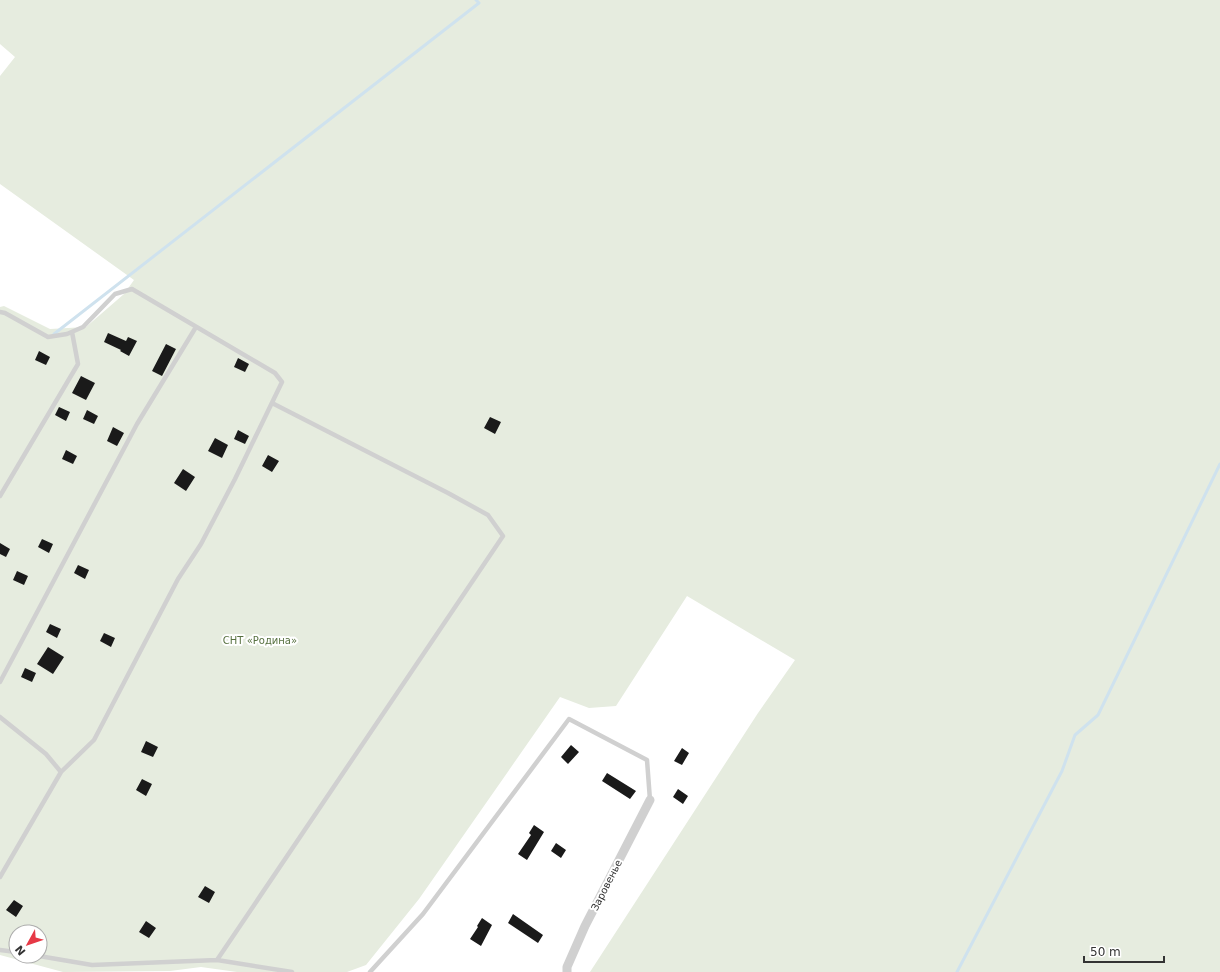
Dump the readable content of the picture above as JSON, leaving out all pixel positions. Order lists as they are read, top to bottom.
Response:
{
  "streets": {
    "street": ["Заровенье"]
  },
  "parks": ["СНТ «Родина»"],
  "scale_bar": "50 m",
  "north": "bottom left"
}
